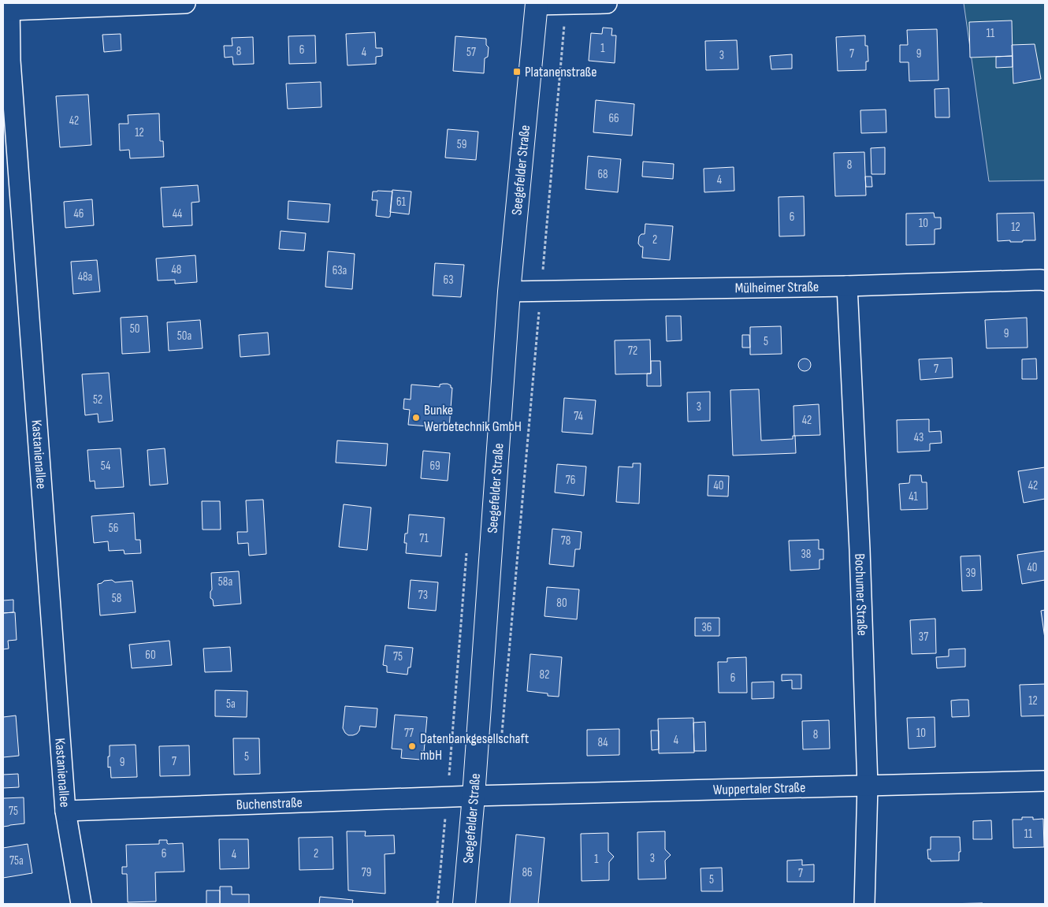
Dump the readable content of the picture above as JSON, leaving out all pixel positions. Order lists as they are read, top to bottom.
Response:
{
  "streets": {
    "street": [
      "Seegefelder Straße",
      "Mülheimer Straße",
      "Kastanienallee",
      "Bochumer Straße",
      "Wuppertaler Straße",
      "Buchenstraße"
    ]
  },
  "crossings": [
    ["Seegefelder Straße", "Mülheimer Straße"],
    ["Seegefelder Straße", "Wuppertaler Straße"],
    ["Seegefelder Straße", "Buchenstraße"],
    ["Mülheimer Straße", "Bochumer Straße"],
    ["Kastanienallee", "Buchenstraße"],
    ["Bochumer Straße", "Wuppertaler Straße"],
    ["Wuppertaler Straße", "Buchenstraße"]
  ],
  "places": {
    "transit": ["Platanenstraße"],
    "other": ["Bunke Werbetechnik GmbH", "Datenbankgesellschaft mbH"]
  },
  "house_numbers": [
    "11",
    "1",
    "6",
    "8",
    "4",
    "57",
    "7",
    "9",
    "3",
    "66",
    "42",
    "12",
    "59",
    "8",
    "68",
    "4",
    "61",
    "46",
    "44",
    "6",
    "10",
    "12",
    "2",
    "48",
    "63a",
    "48a",
    "63",
    "50",
    "9",
    "50a",
    "5",
    "72",
    "7",
    "52",
    "3",
    "74",
    "42",
    "43",
    "54",
    "69",
    "76",
    "40",
    "42",
    "41",
    "56",
    "71",
    "78",
    "38",
    "40",
    "39",
    "58a",
    "73",
    "58",
    "80",
    "36",
    "37",
    "60",
    "75",
    "82",
    "6",
    "12",
    "5a",
    "77",
    "10",
    "8",
    "4",
    "84",
    "5",
    "7",
    "9",
    "75",
    "11",
    "6",
    "2",
    "4",
    "3",
    "1",
    "75a",
    "79",
    "86",
    "7",
    "5"
  ]
}
